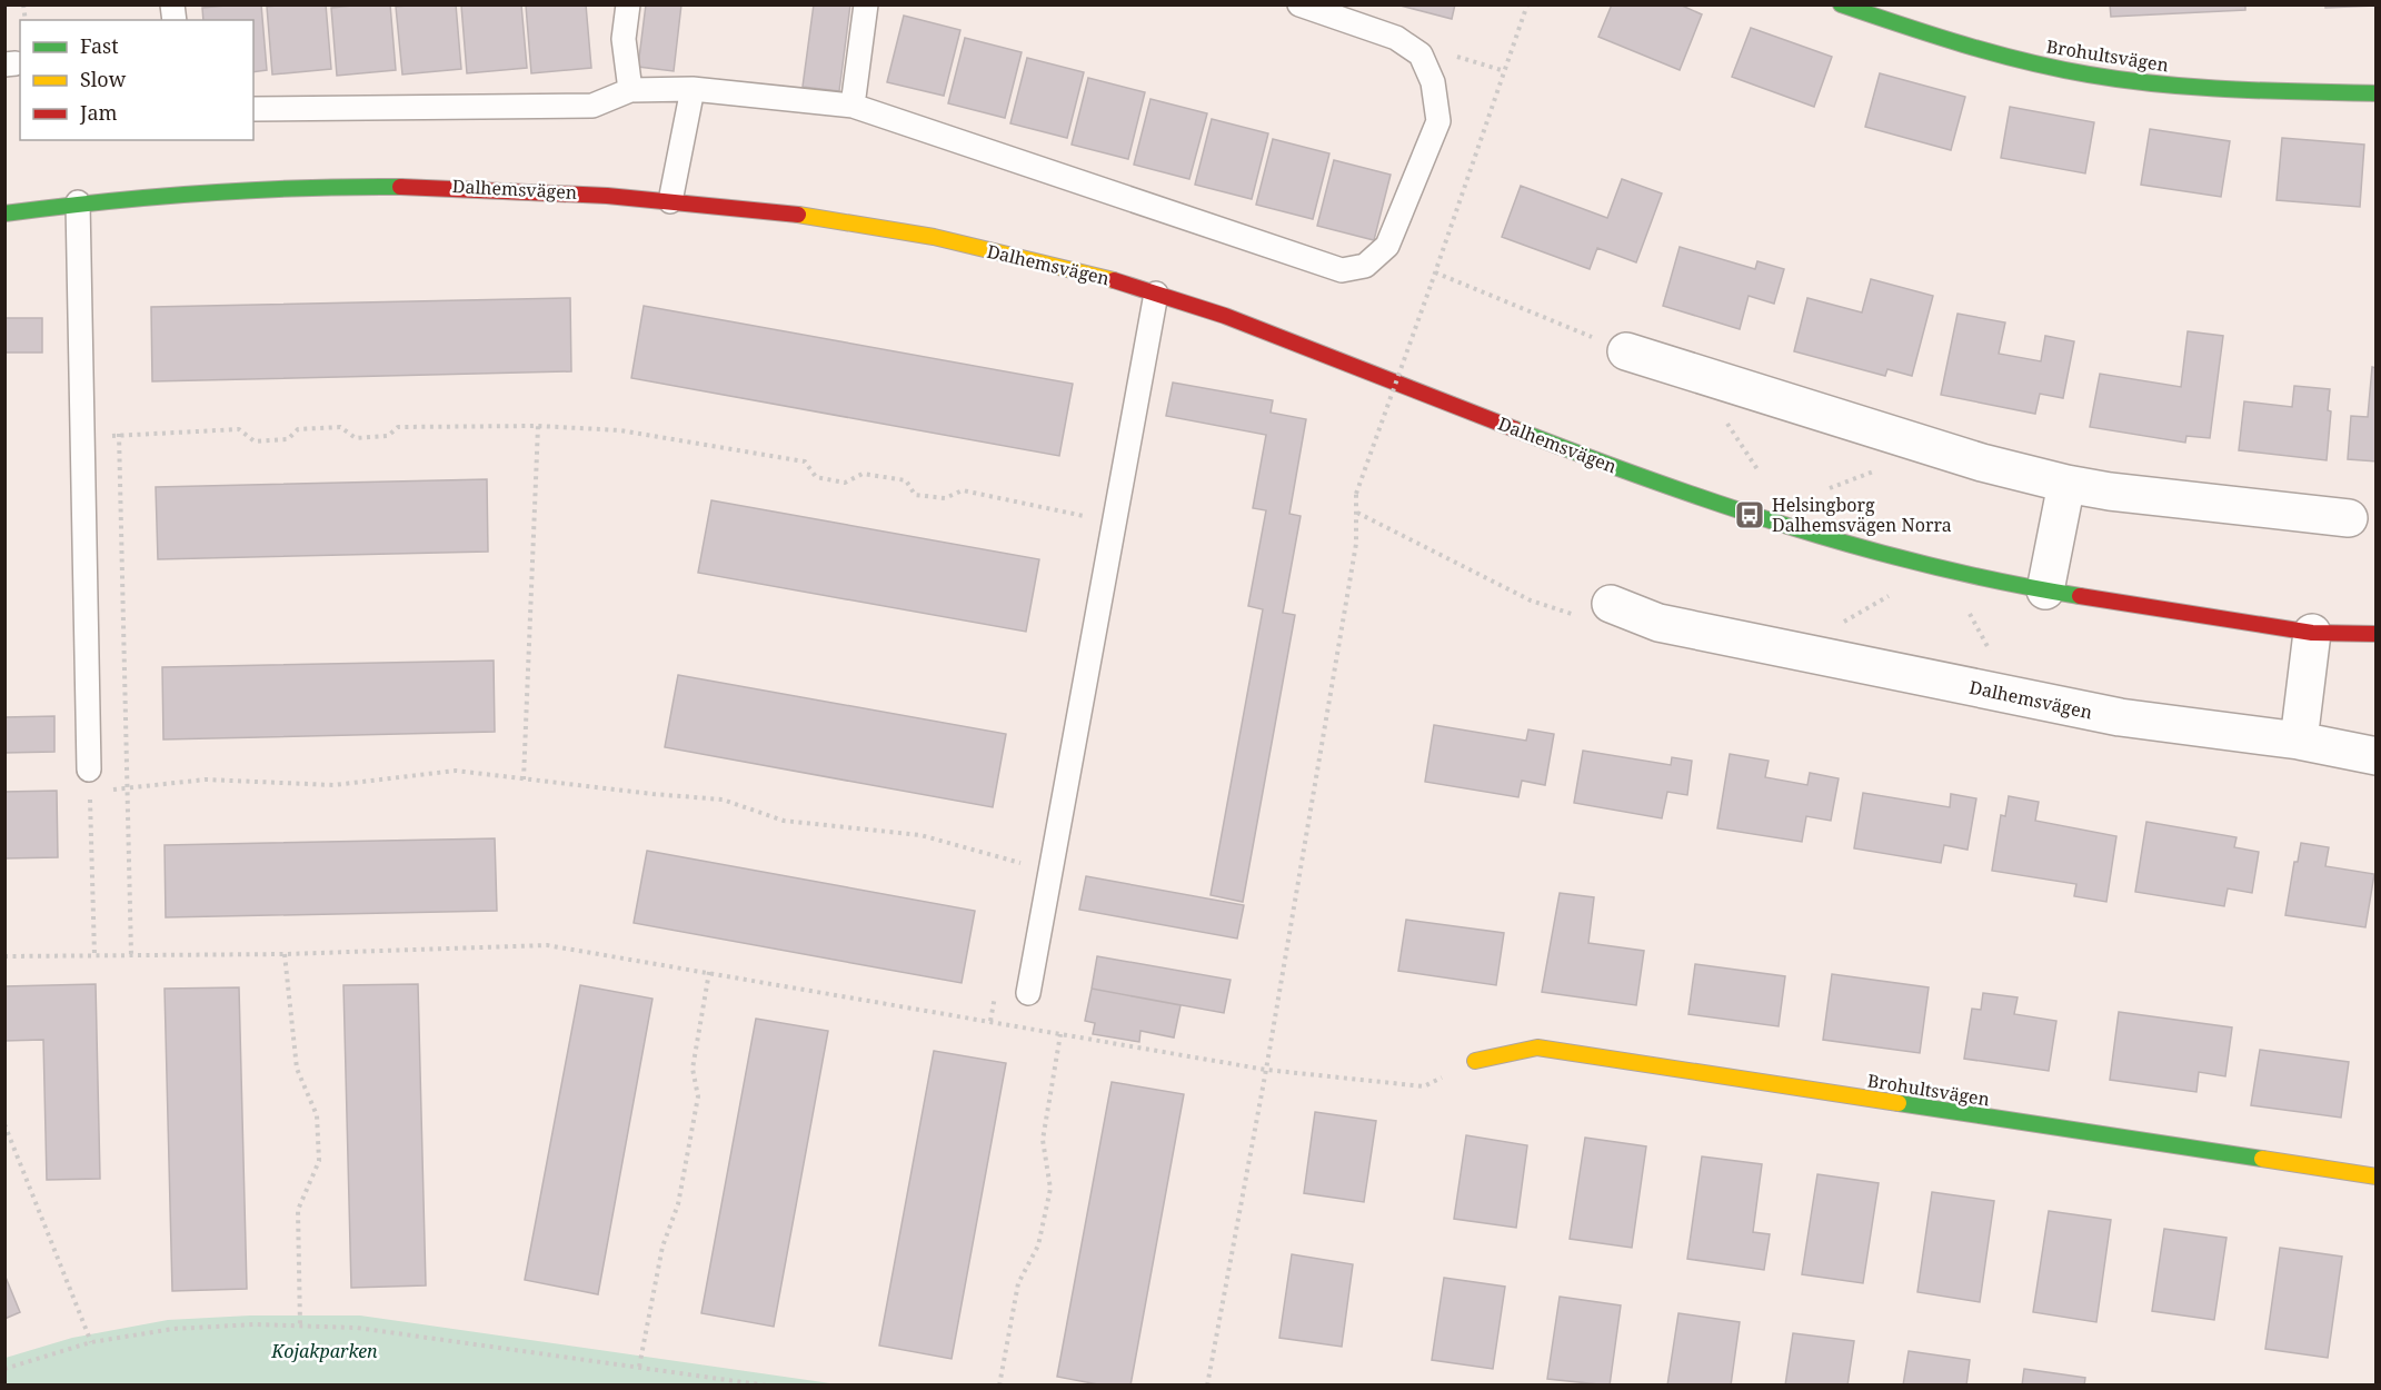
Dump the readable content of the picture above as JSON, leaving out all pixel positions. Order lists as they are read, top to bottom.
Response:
{
  "streets": {
    "street": ["Brohultsvägen", "Dalhemsvägen"]
  },
  "parks": ["Kojakparken"],
  "places": {
    "bus stop": ["Helsingborg Dalhemsvägen Norra"]
  },
  "legend": ["Fast", "Slow", "Jam"]
}
